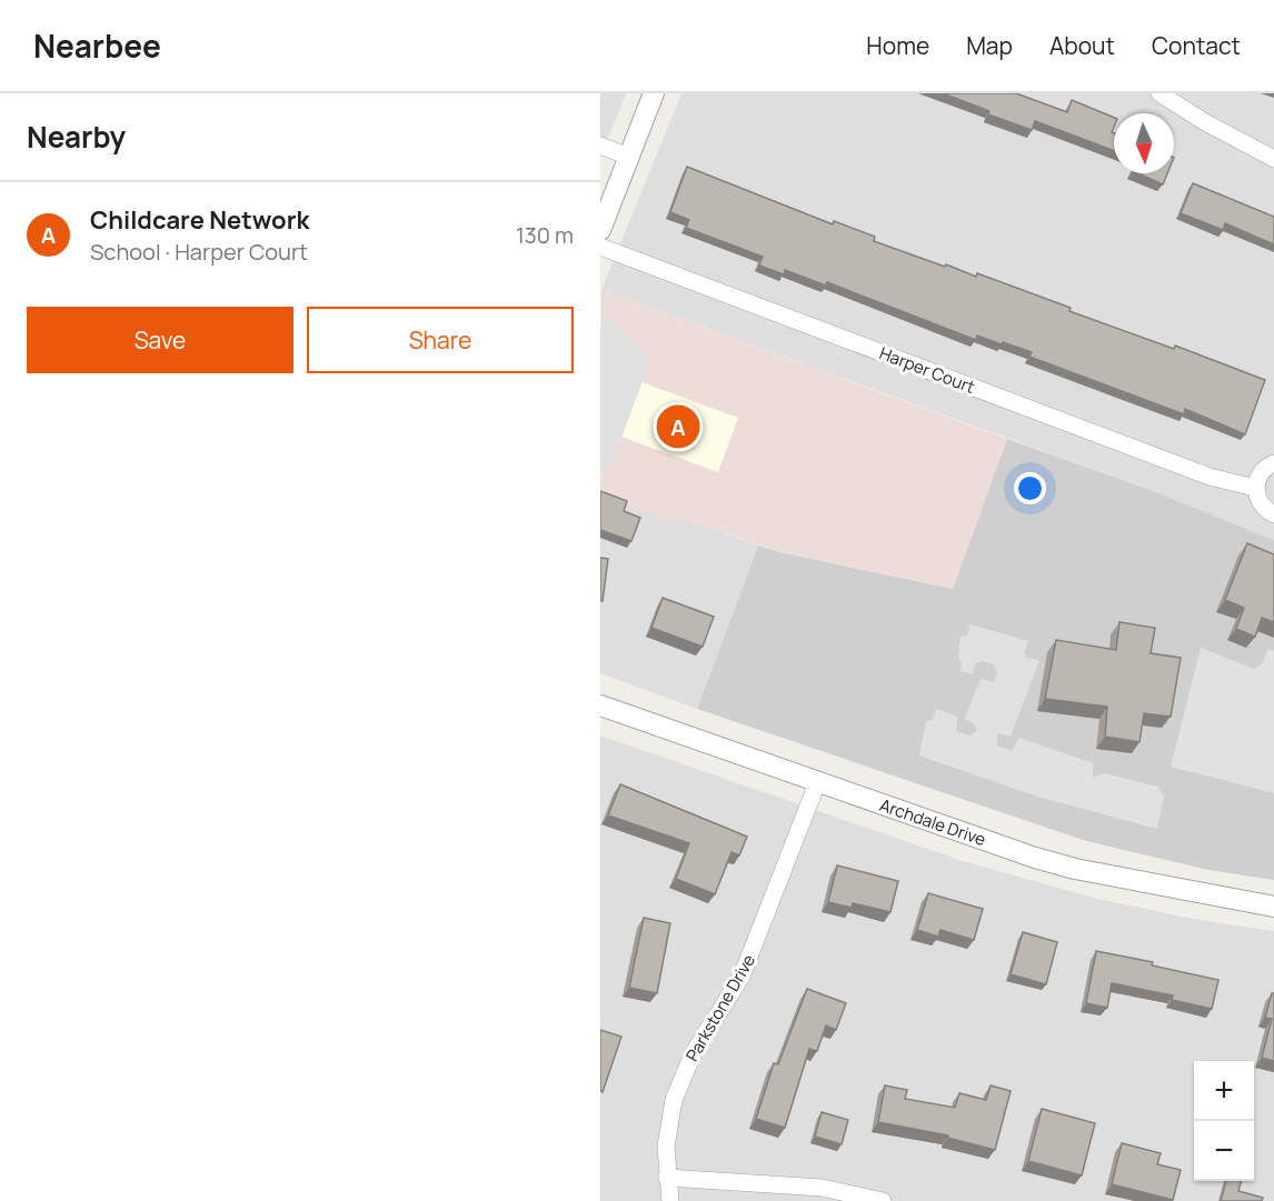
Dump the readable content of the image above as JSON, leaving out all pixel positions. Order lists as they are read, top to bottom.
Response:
{
  "streets": {
    "street": ["Harper Court", "Archdale Drive", "Parkstone Drive"]
  },
  "crossings": [
    ["Archdale Drive", "Parkstone Drive"]
  ],
  "north": "bottom",
  "page": {
    "header": "Nearbee",
    "nav": [
      "Home",
      "Map",
      "About",
      "Contact"
    ],
    "heading": "Nearby",
    "list": [
      {
        "mark": "A",
        "name": "Childcare Network",
        "note": "School · Harper Court",
        "value": "130 m"
      }
    ],
    "buttons": ["Save", "Share"],
    "pins": "A",
    "map_buttons": ["+", "−"]
  }
}
